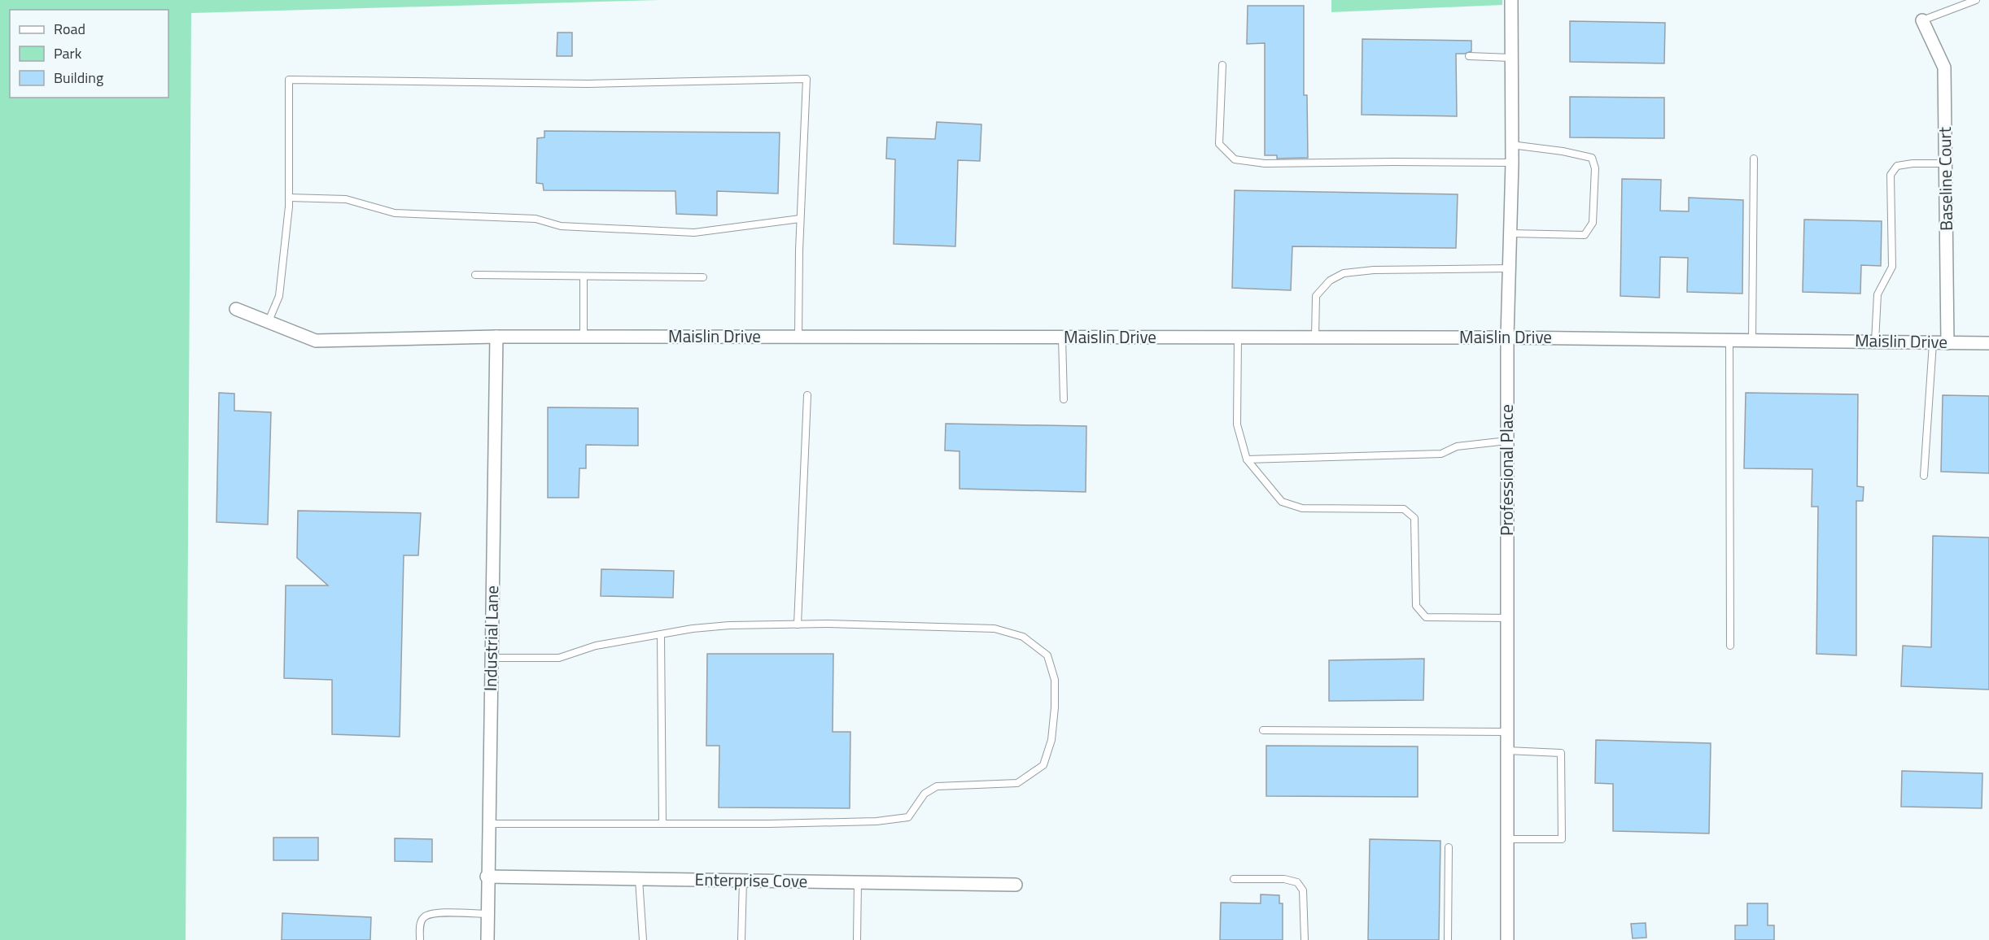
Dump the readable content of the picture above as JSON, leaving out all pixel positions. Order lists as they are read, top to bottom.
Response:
{
  "streets": {
    "street": [
      "Baseline Court",
      "Maislin Drive",
      "Professional Place",
      "Industrial Lane",
      "Enterprise Cove"
    ]
  },
  "crossings": [
    ["Baseline Court", "Maislin Drive"],
    ["Maislin Drive", "Professional Place"],
    ["Maislin Drive", "Industrial Lane"],
    ["Industrial Lane", "Enterprise Cove"]
  ],
  "legend": ["Road", "Park", "Building"]
}
